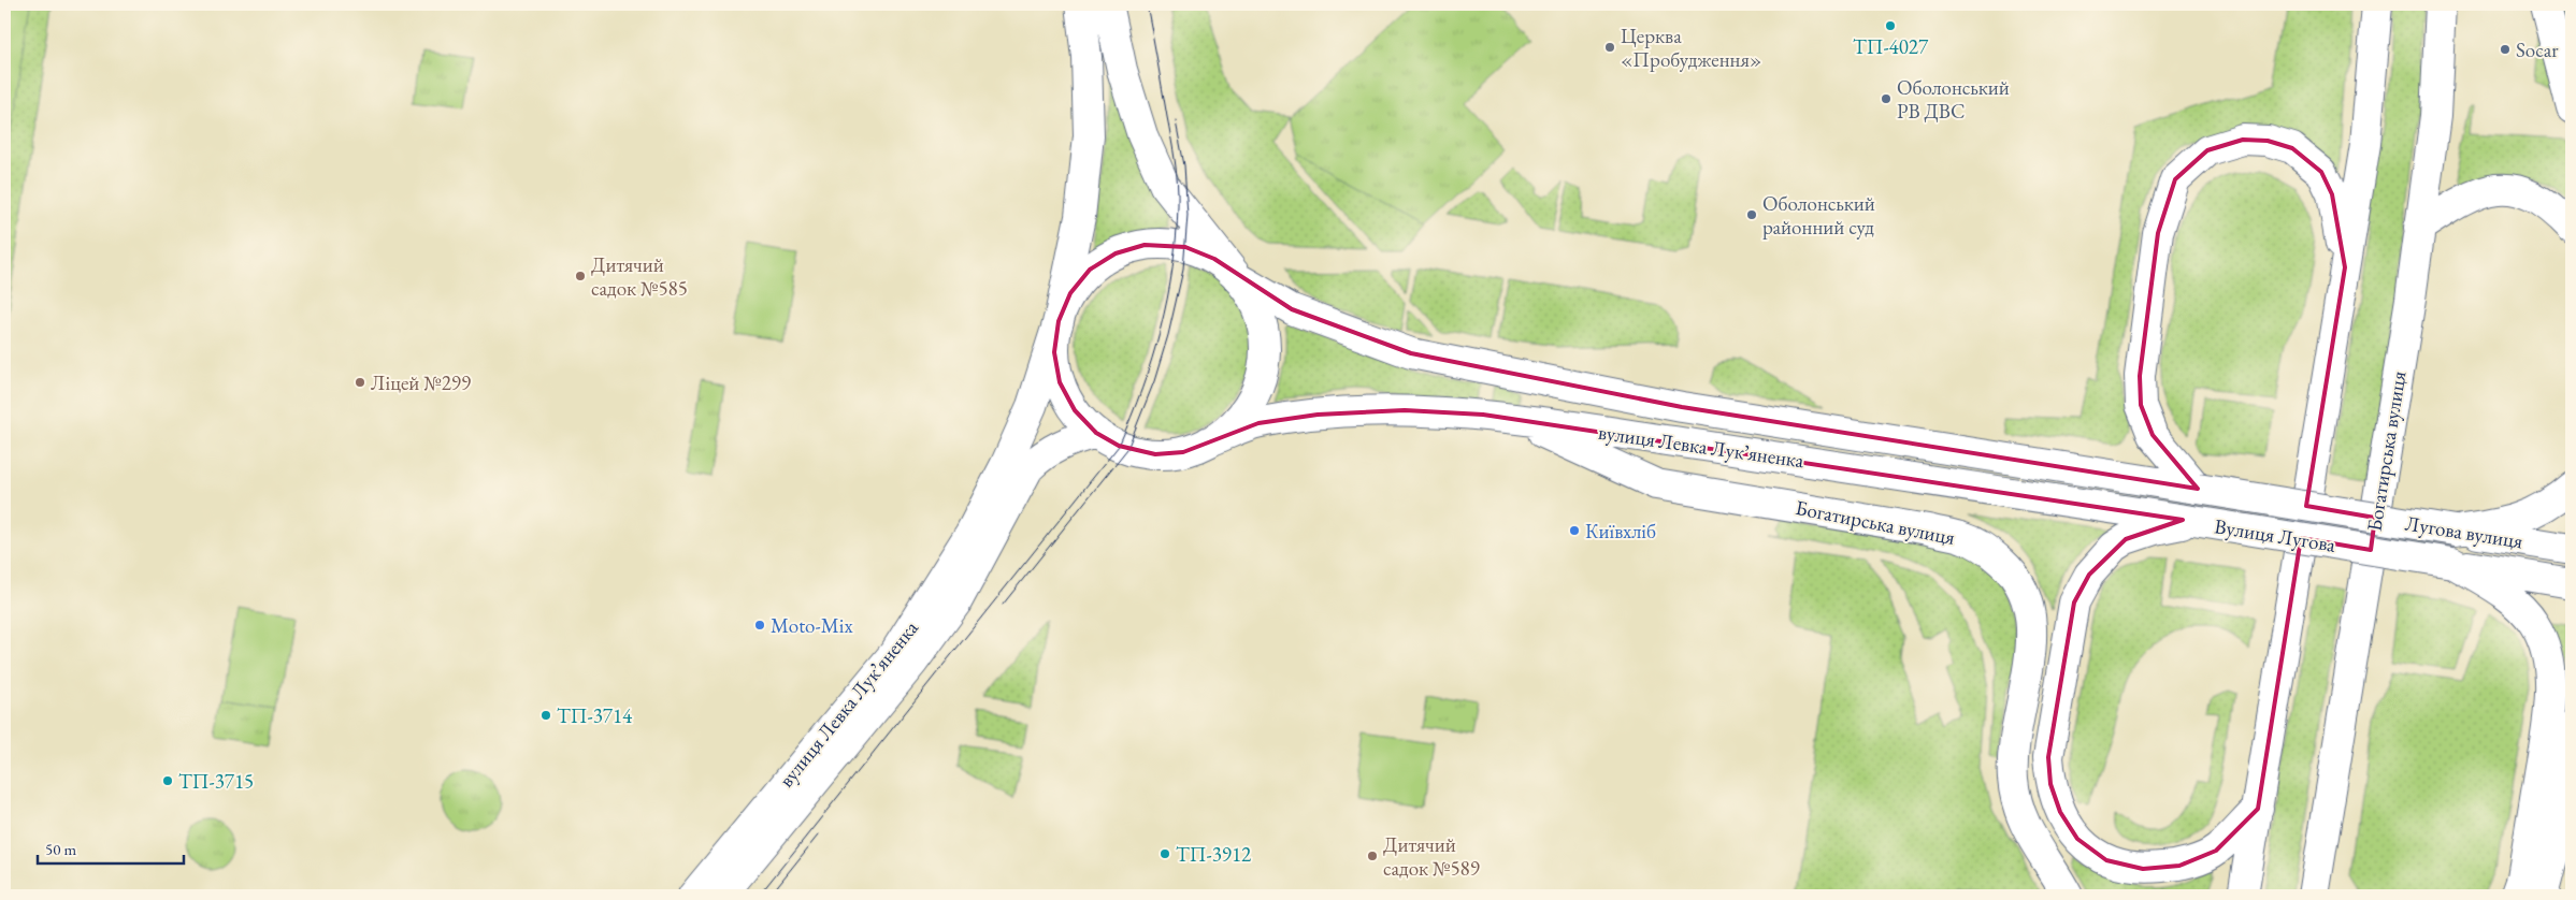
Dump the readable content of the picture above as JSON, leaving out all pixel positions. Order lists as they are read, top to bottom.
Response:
{
  "streets": {
    "main road": [
      "вулиця Левка Лукʼяненка",
      "Богатирська вулиця",
      "Лугова вулиця",
      "Вулиця Лугова"
    ]
  },
  "crossings": [
    ["вулиця Левка Лукʼяненка", "Богатирська вулиця"],
    ["вулиця Левка Лукʼяненка", "Лугова вулиця"],
    ["вулиця Левка Лукʼяненка", "Вулиця Лугова"],
    ["Лугова вулиця", "Вулиця Лугова"]
  ],
  "places": [
    "ТП-4027",
    "Церква «Пробудження»",
    "Socar",
    "Оболонський РВ ДВС",
    "Оболонський районний суд",
    "Дитячий садок №585",
    "Ліцей №299",
    "Київхліб",
    "Moto-Mix",
    "ТП-3714",
    "ТП-3715",
    "ТП-3912",
    "Дитячий садок №589"
  ],
  "scale_bar": "50 m"
}
